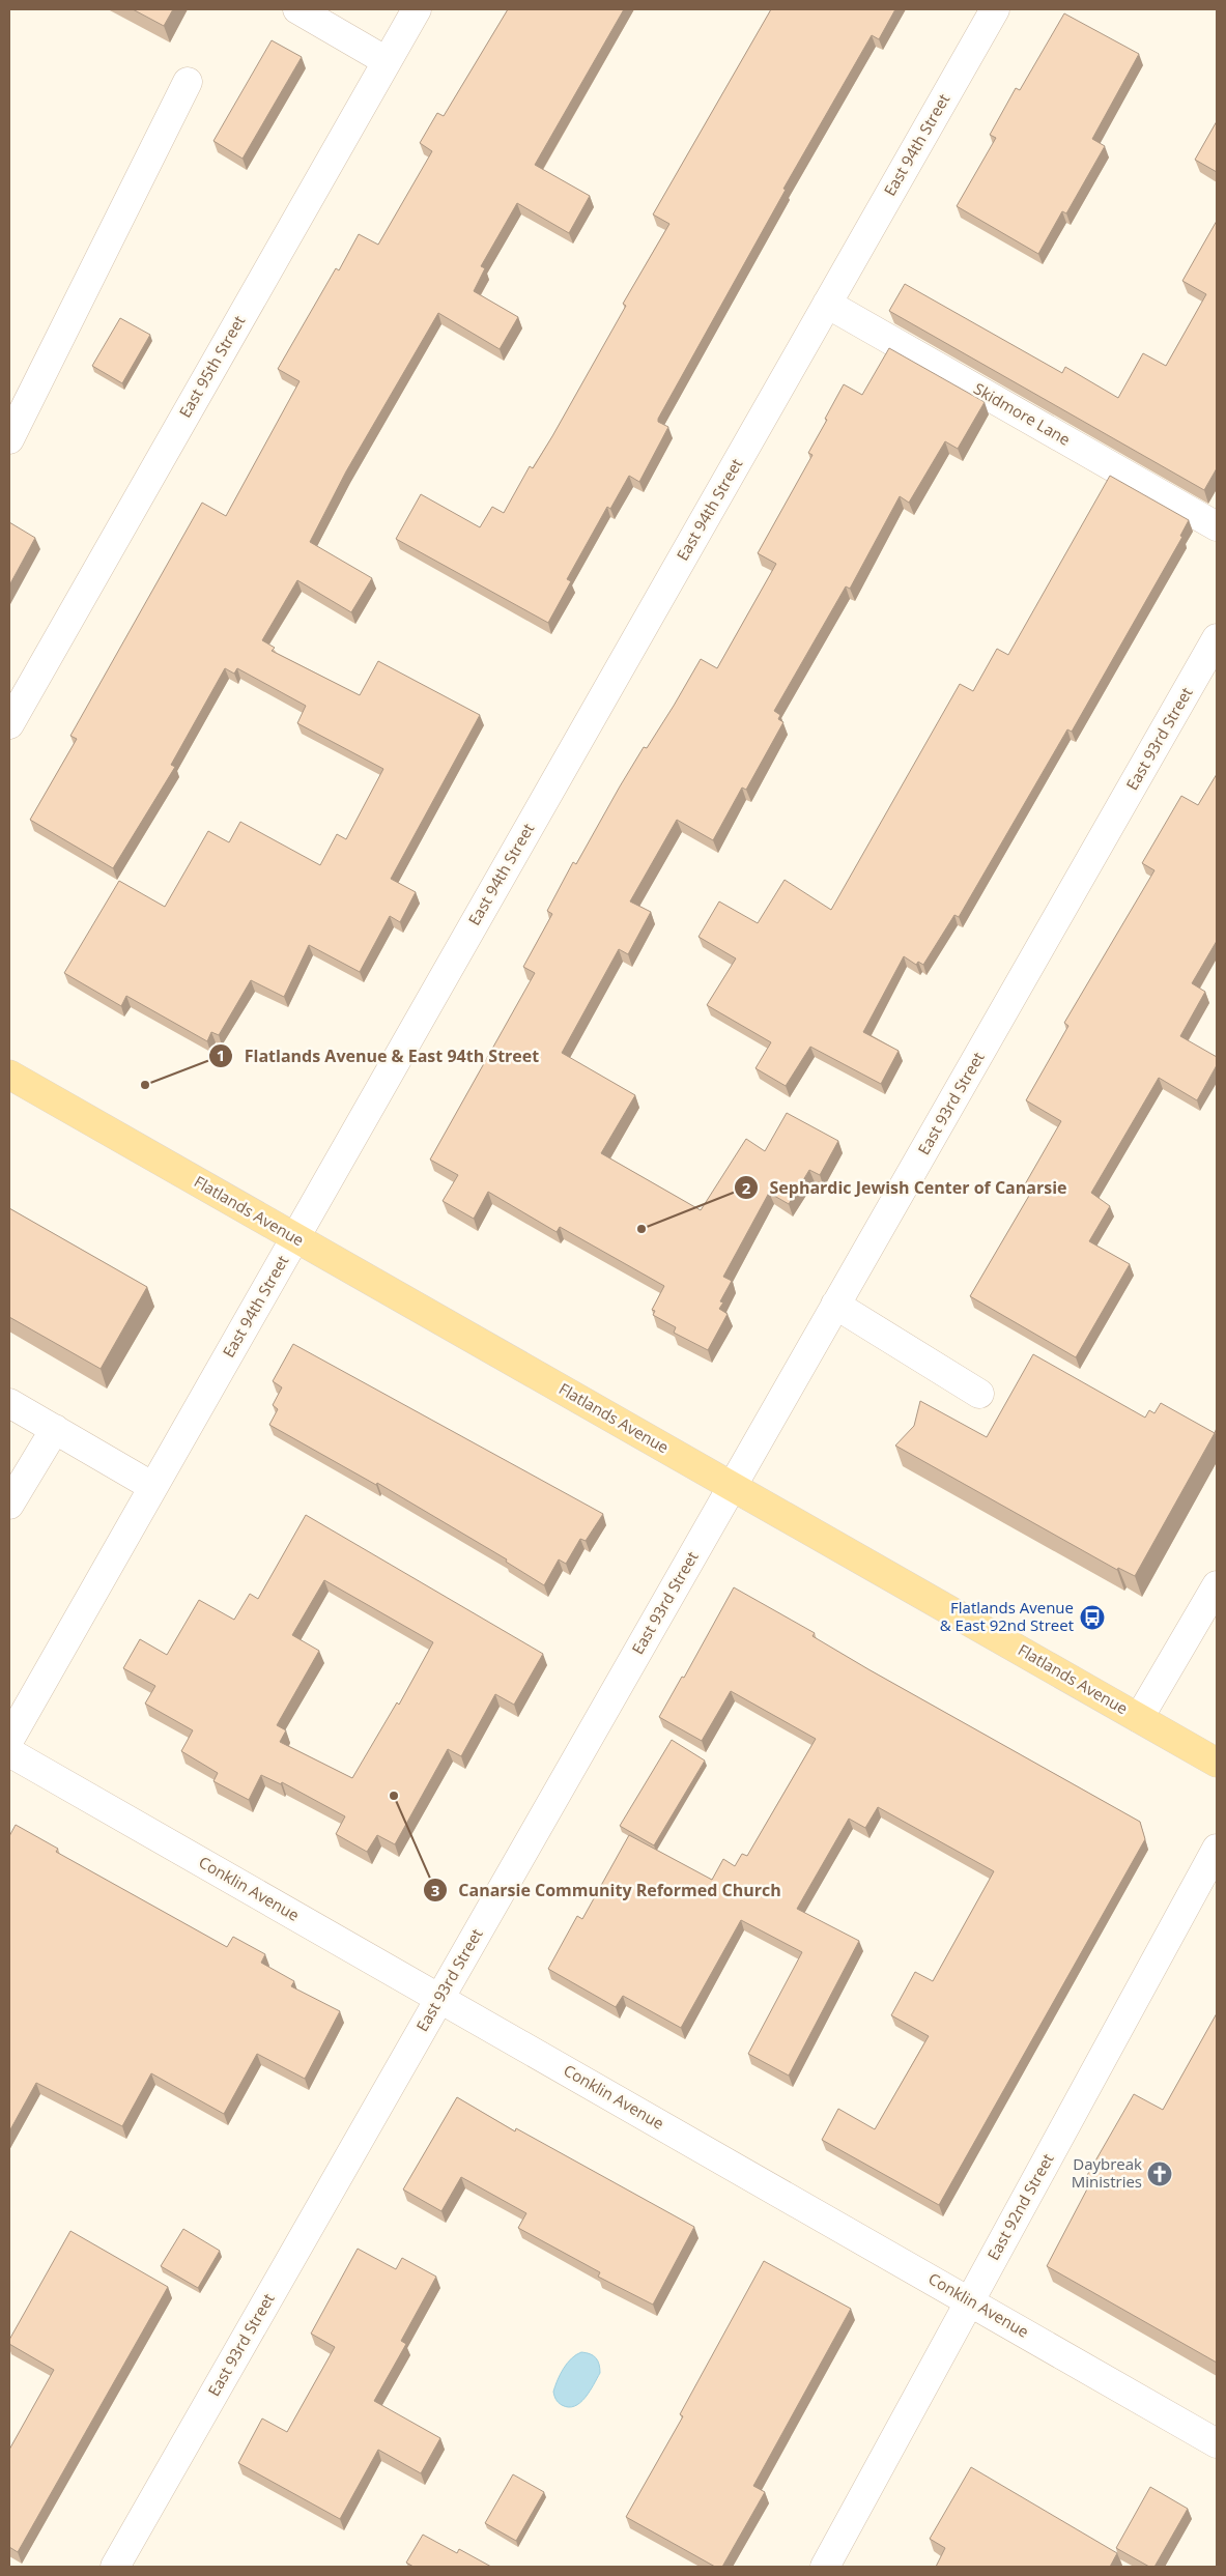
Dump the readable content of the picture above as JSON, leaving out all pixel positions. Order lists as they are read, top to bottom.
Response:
{
  "streets": {
    "main road": ["Flatlands Avenue"],
    "street": [
      "East 94th Street",
      "East 95th Street",
      "Skidmore Lane",
      "East 93rd Street",
      "Conklin Avenue",
      "East 92nd Street"
    ]
  },
  "crossings": [
    ["East 94th Street", "Skidmore Lane"],
    ["East 94th Street", "Flatlands Avenue"],
    ["East 93rd Street", "Flatlands Avenue"],
    ["East 93rd Street", "Conklin Avenue"],
    ["Conklin Avenue", "East 92nd Street"]
  ],
  "places": {
    "other": ["Flatlands Avenue & East 94th Street", "Sephardic Jewish Center of Canarsie", "Canarsie Community Reformed Church"],
    "bus stop": ["Flatlands Avenue & East 92nd Street"],
    "church": ["Daybreak Ministries"]
  }
}
